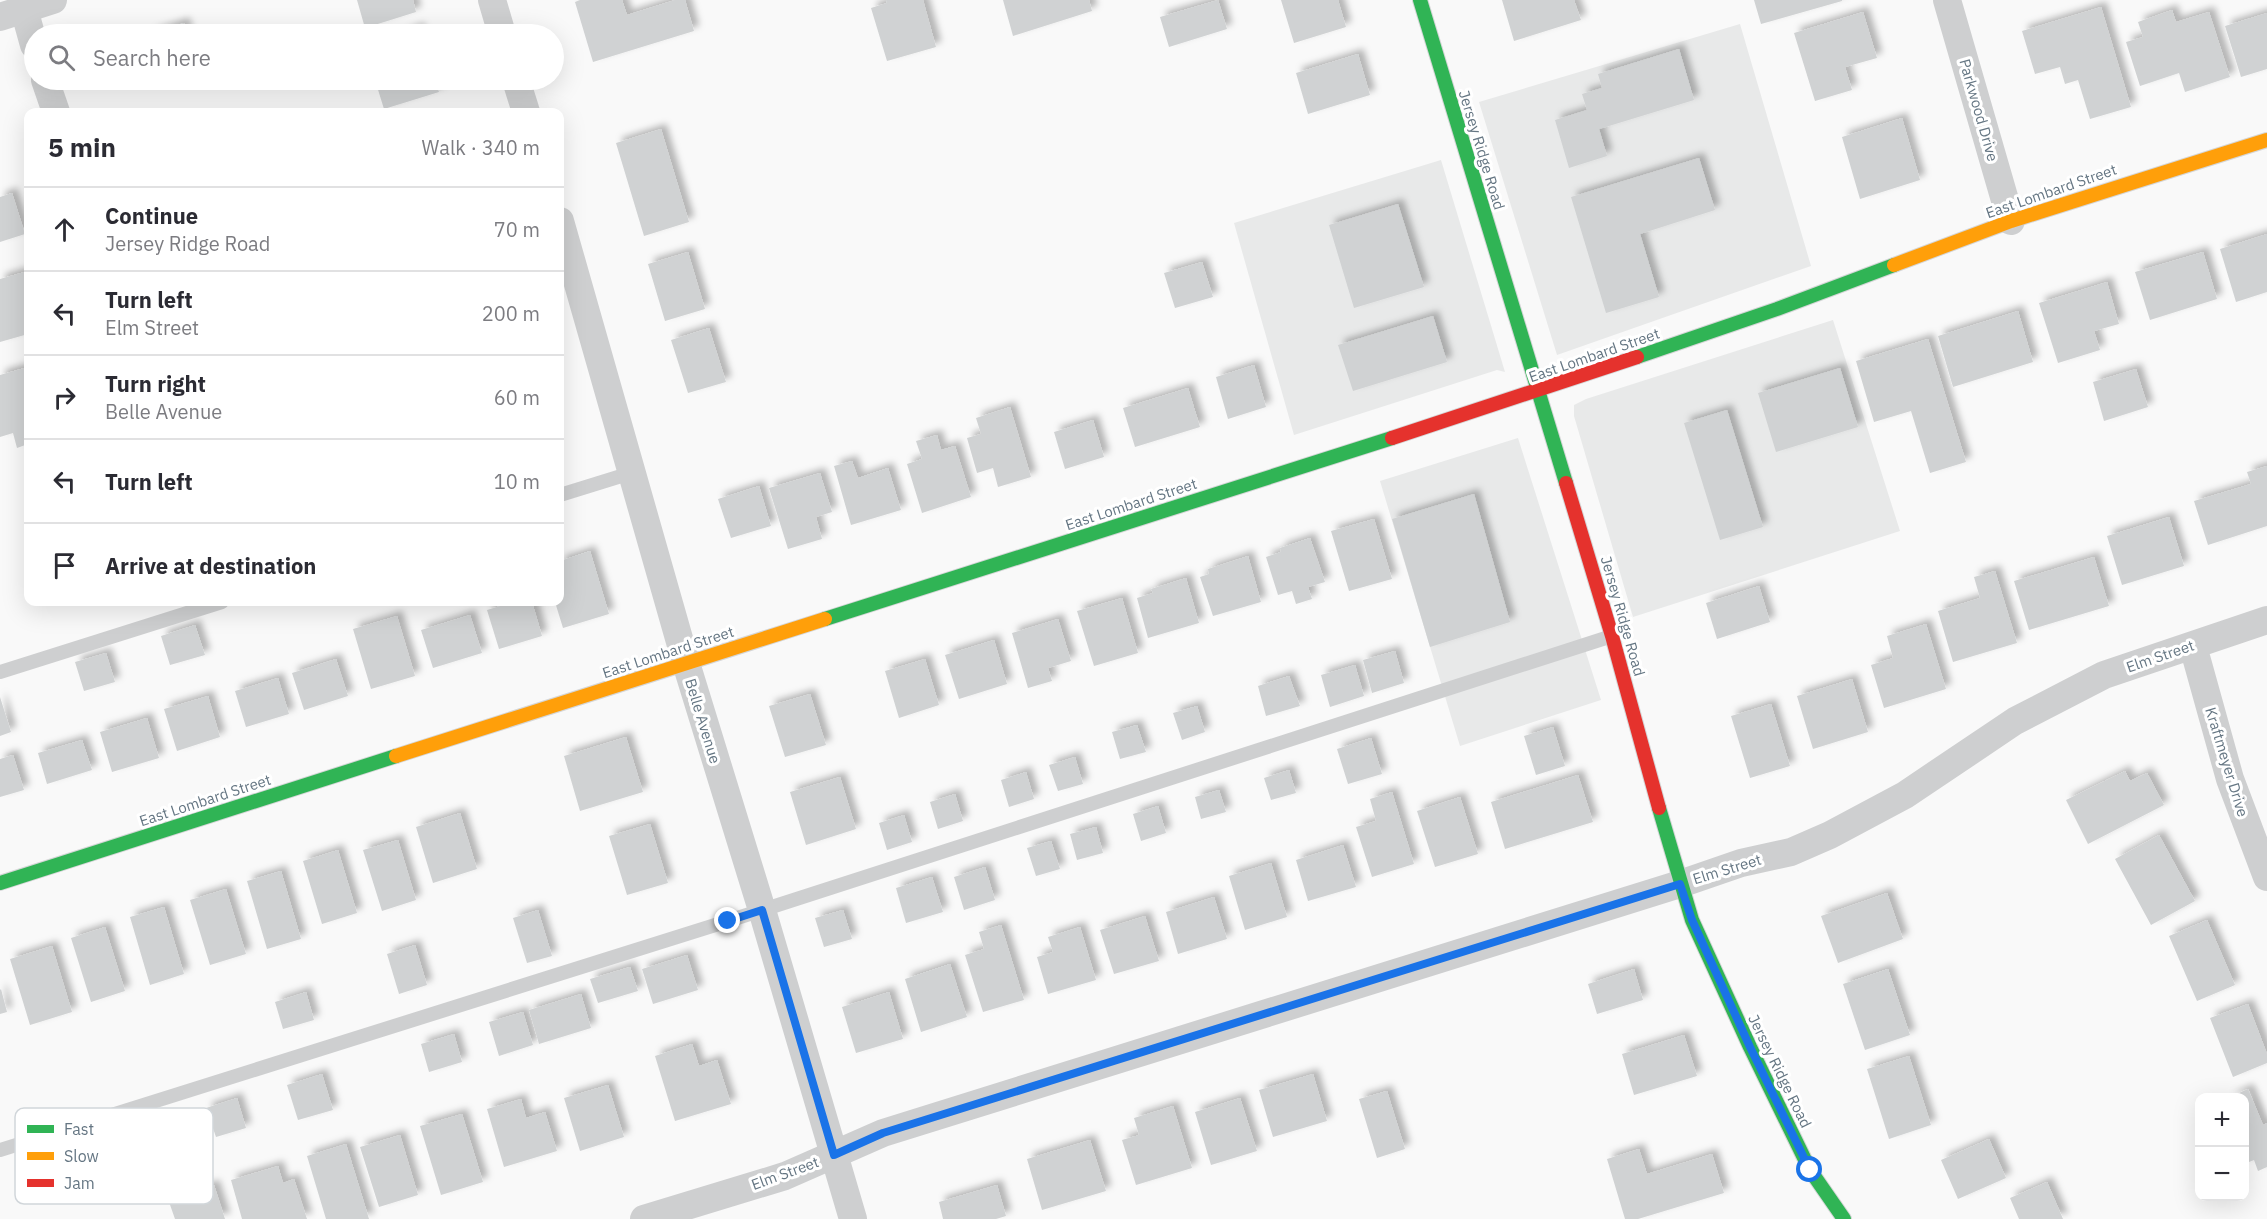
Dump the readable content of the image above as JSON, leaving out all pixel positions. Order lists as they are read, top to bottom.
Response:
{
  "streets": {
    "street": [
      "Parkwood Drive",
      "Jersey Ridge Road",
      "East Lombard Street",
      "Elm Street",
      "Belle Avenue",
      "Kraftmeyer Drive"
    ]
  },
  "crossings": [
    ["Parkwood Drive", "East Lombard Street"],
    ["Jersey Ridge Road", "East Lombard Street"],
    ["Jersey Ridge Road", "Elm Street"],
    ["East Lombard Street", "Belle Avenue"],
    ["Elm Street", "Belle Avenue"],
    ["Elm Street", "Kraftmeyer Drive"]
  ],
  "legend": ["Fast", "Slow", "Jam"],
  "page": {
    "search": "Search here",
    "heading": ["5 min", "Walk · 340 m"],
    "list": [
      ["Continue", "Jersey Ridge Road", "70 m"],
      ["Turn left", "Elm Street", "200 m"],
      ["Turn right", "Belle Avenue", "60 m"],
      ["Turn left", "10 m"],
      "Arrive at destination"
    ],
    "map_buttons": ["+", "−"]
  }
}
